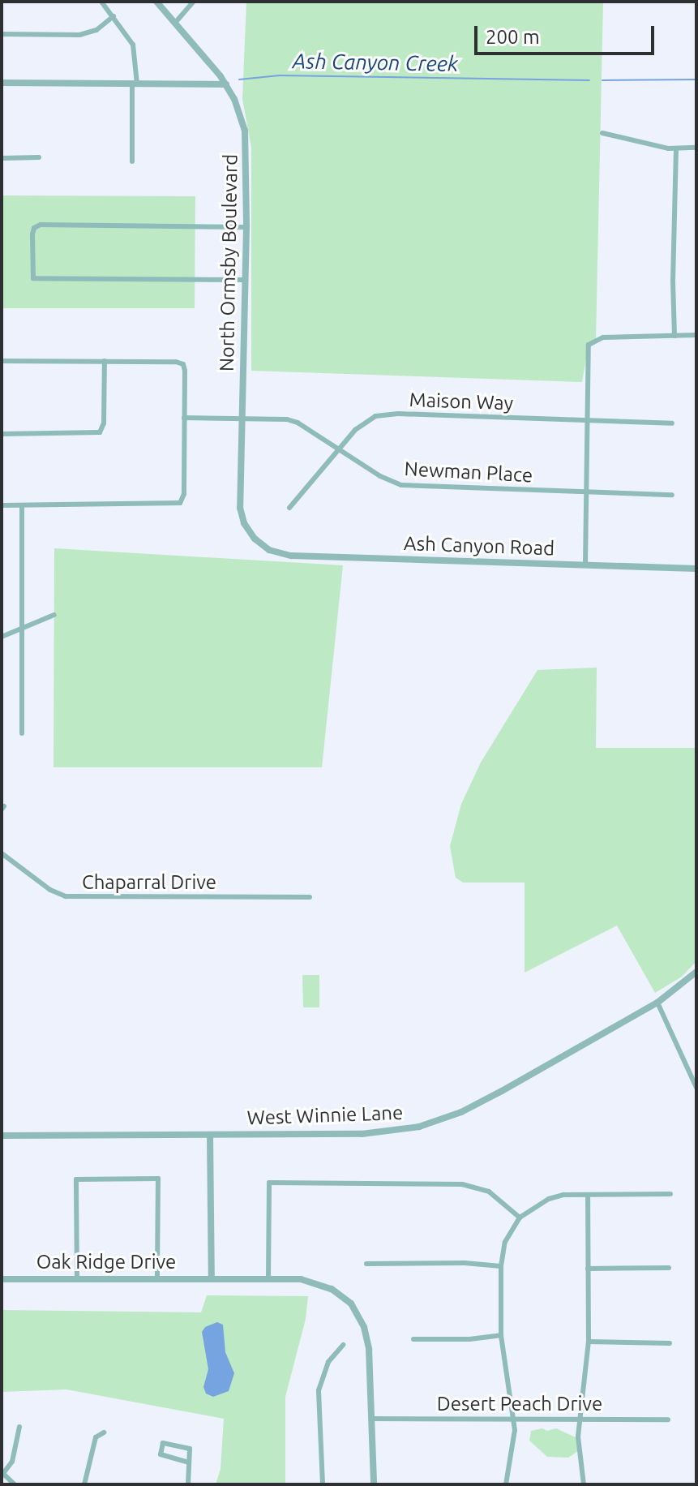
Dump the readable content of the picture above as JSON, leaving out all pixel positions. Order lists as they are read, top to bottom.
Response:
{
  "streets": {
    "street": [
      "North Ormsby Boulevard",
      "Maison Way",
      "Newman Place",
      "Ash Canyon Road",
      "Chaparral Drive",
      "West Winnie Lane",
      "Oak Ridge Drive",
      "Desert Peach Drive"
    ]
  },
  "crossings": [
    ["North Ormsby Boulevard", "Newman Place"],
    ["North Ormsby Boulevard", "Ash Canyon Road"],
    ["Maison Way", "Newman Place"]
  ],
  "water": ["Ash Canyon Creek"],
  "scale_bar": "200 m"
}
